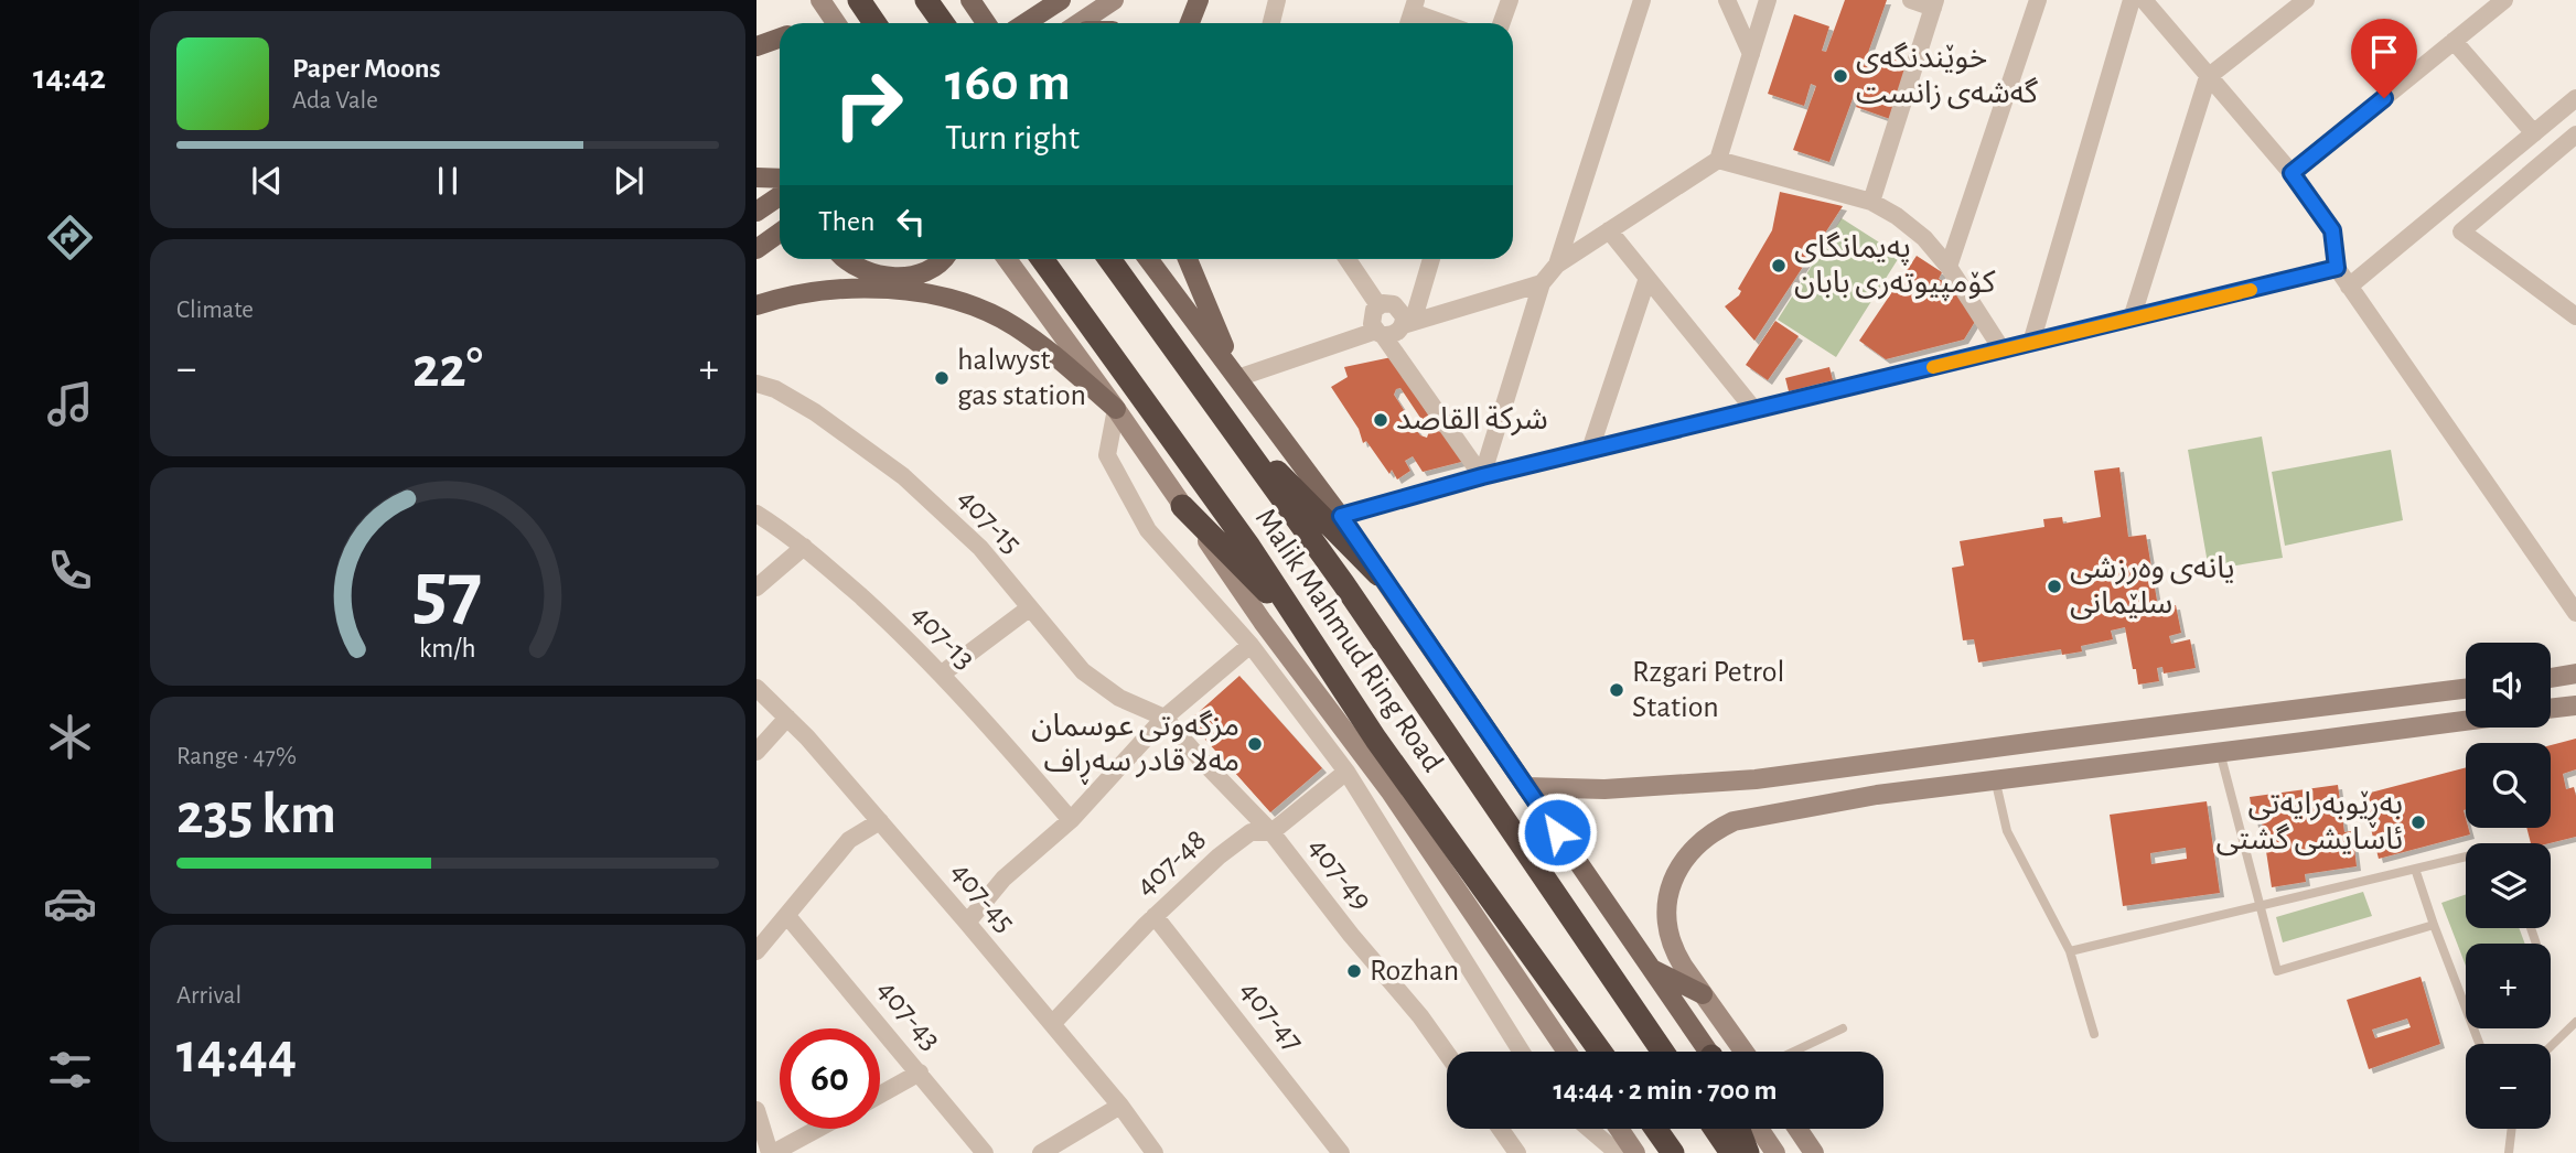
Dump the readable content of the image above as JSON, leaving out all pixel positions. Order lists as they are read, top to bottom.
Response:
{
  "streets": {
    "highway": ["Malik Mahmud Ring Road"],
    "street": [
      "407-15",
      "407-13",
      "407-48",
      "407-49",
      "407-45",
      "407-43",
      "407-47"
    ]
  },
  "crossings": [
    ["407-15", "407-49"],
    ["407-48", "407-49"],
    ["407-48", "407-45"],
    ["407-48", "407-47"]
  ],
  "places": [
    "خوێندنگەی گەشەی زانست",
    "پەیمانگای کۆمپیوتەری بابان",
    "halwyst gas station",
    "شركة القاصد",
    "یانەی وەرزشی سلێمانی",
    "Rzgari Petrol Station",
    "مزگەوتی عوسمان مەلا قادر سەڕاف",
    "بەڕێوبەرایەتی ئاسایشی گشتی",
    "Rozhan"
  ],
  "page": {
    "tabs": "14:42",
    "turn": ["160 m", "Turn right"],
    "song": ["Paper Moons", "Ada Vale"],
    "then": "Then",
    "tile": [
      "Climate",
      ["Range · 47%", "235 km"],
      ["Arrival", "14:44"]
    ],
    "heat": ["−", "22°", "+"],
    "map_buttons": ["+", "−"],
    "limit": "60",
    "trip": "14:44 · 2 min · 700 m",
    "gauge": ["57", "km/h"]
  }
}
